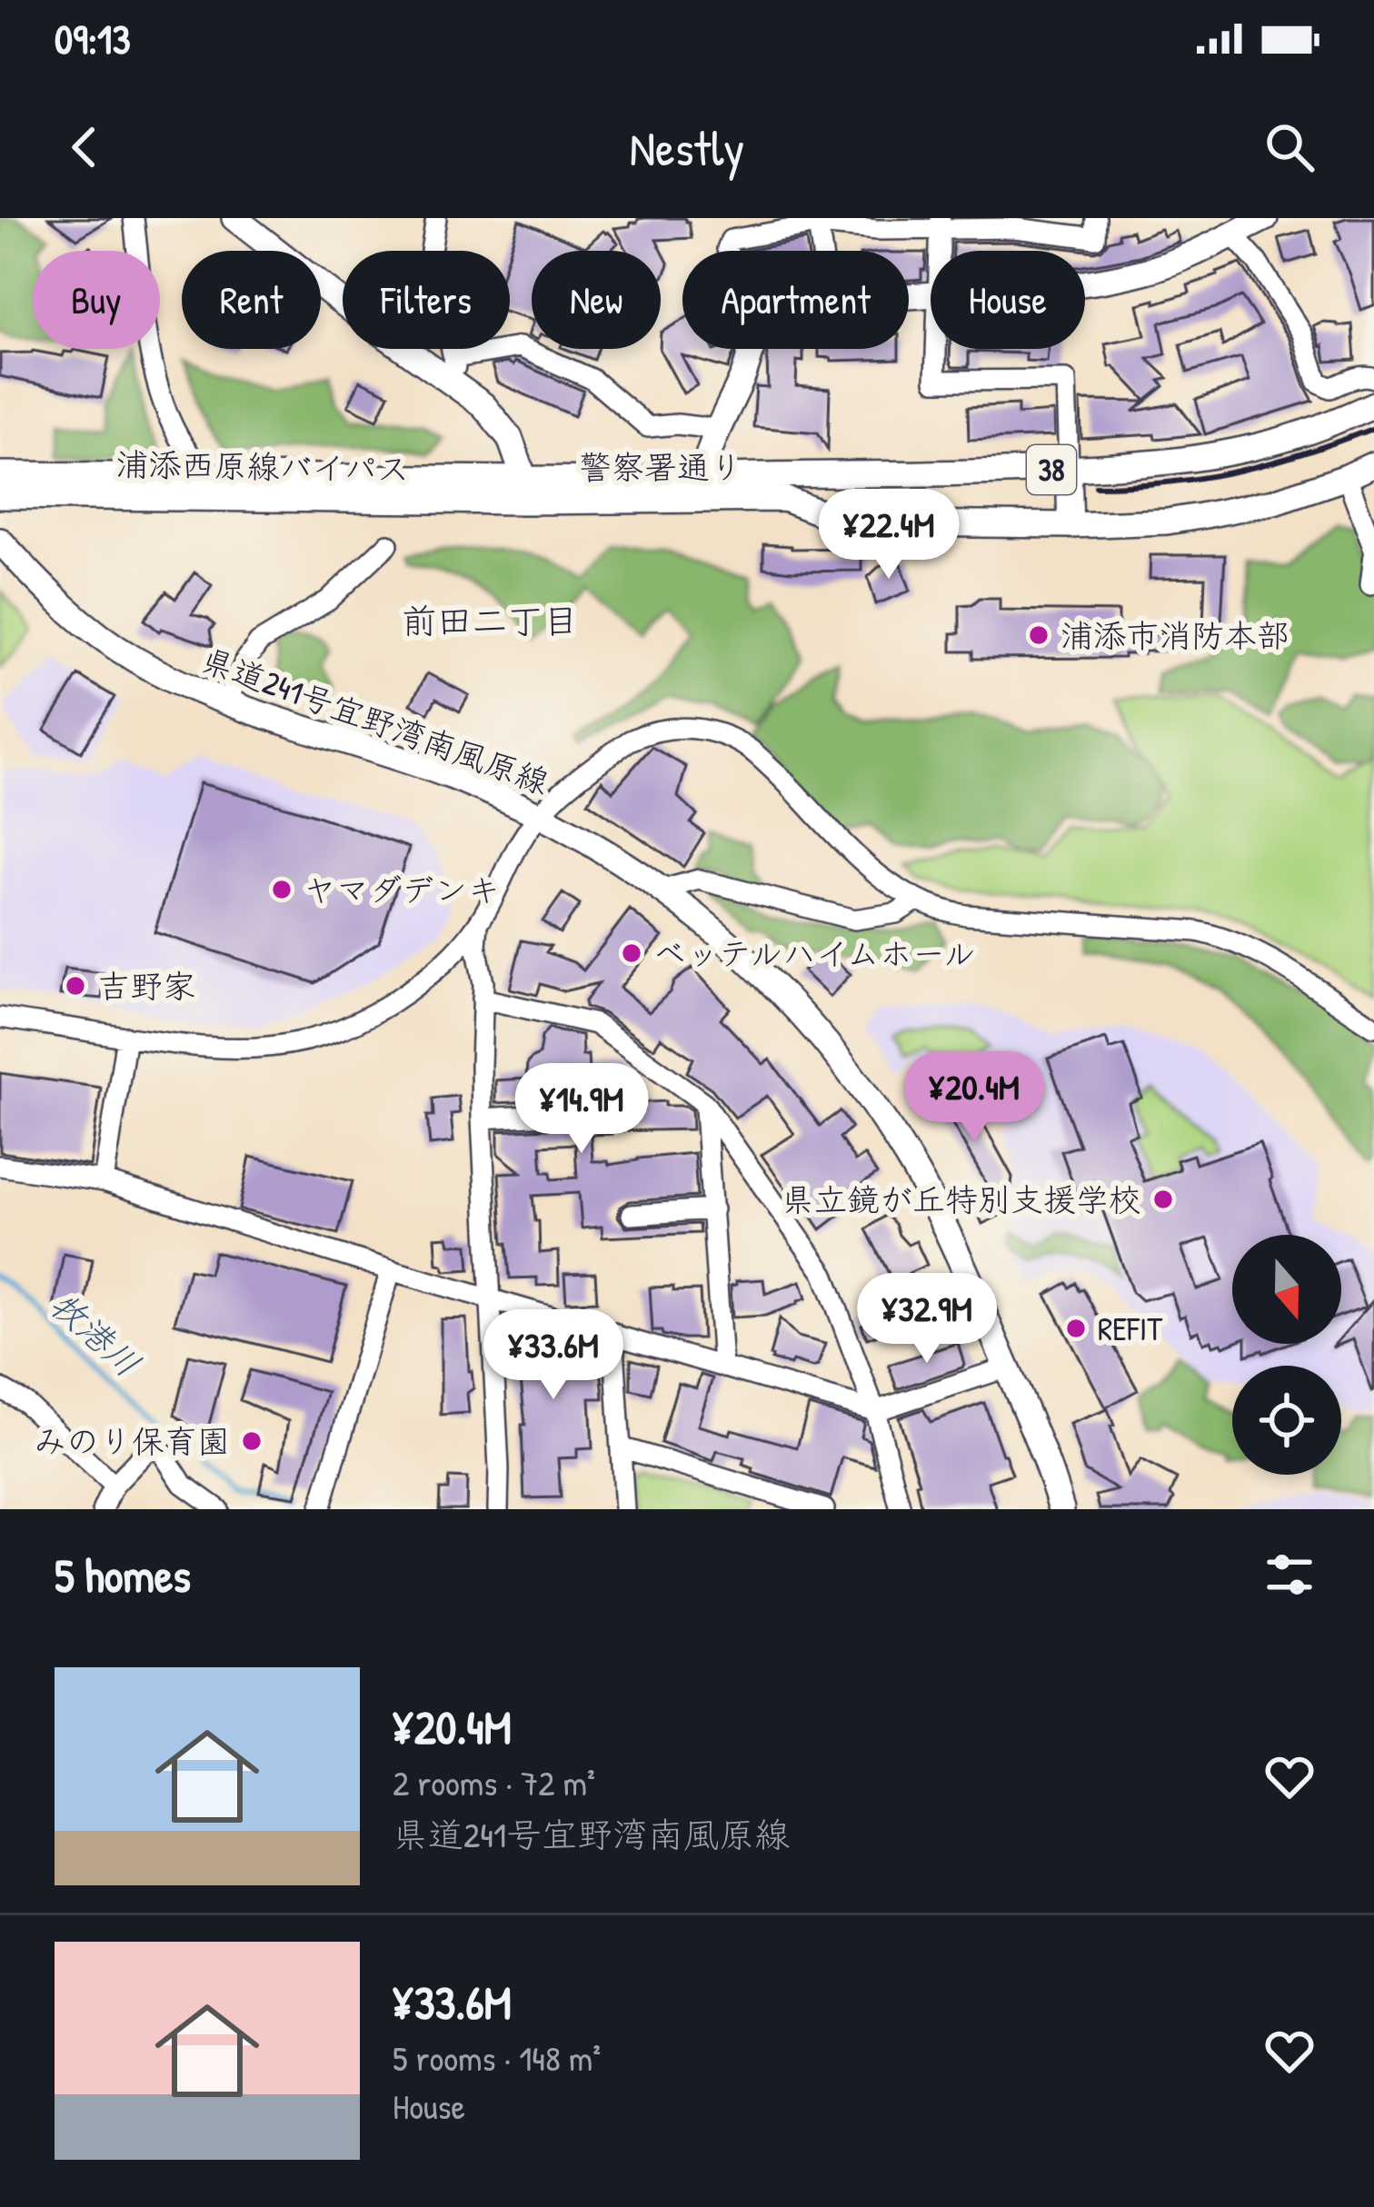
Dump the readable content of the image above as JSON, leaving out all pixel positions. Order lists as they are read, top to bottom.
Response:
{
  "streets": {
    "main road": [
      "浦添西原線バイパス",
      "警察署通り",
      "38",
      "県道241号宜野湾南風原線"
    ]
  },
  "crossings": [
    ["浦添西原線バイパス", "警察署通り"]
  ],
  "districts": ["前田二丁目"],
  "water": ["牧港川"],
  "places": [
    "浦添市消防本部",
    "ヤマダデンキ",
    "ベッテルハイムホール",
    "吉野家",
    "県立鏡が丘特別支援学校",
    "REFIT",
    "みのり保育園"
  ],
  "north": "bottom",
  "page": {
    "status": "09:13",
    "header": "Nestly",
    "chip": [
      "Buy",
      "Rent",
      "Filters",
      "New",
      "Apartment",
      "House"
    ],
    "price": [
      "¥22.4M",
      "¥20.4M",
      "¥14.9M",
      "¥32.9M",
      "¥33.6M"
    ],
    "heading": "5 homes",
    "list": [
      {
        "name": "¥20.4M",
        "note": "2 rooms · 72 m² · 県道241号宜野湾南風原線"
      },
      {
        "name": "¥33.6M",
        "note": "5 rooms · 148 m² · House"
      }
    ]
  }
}
